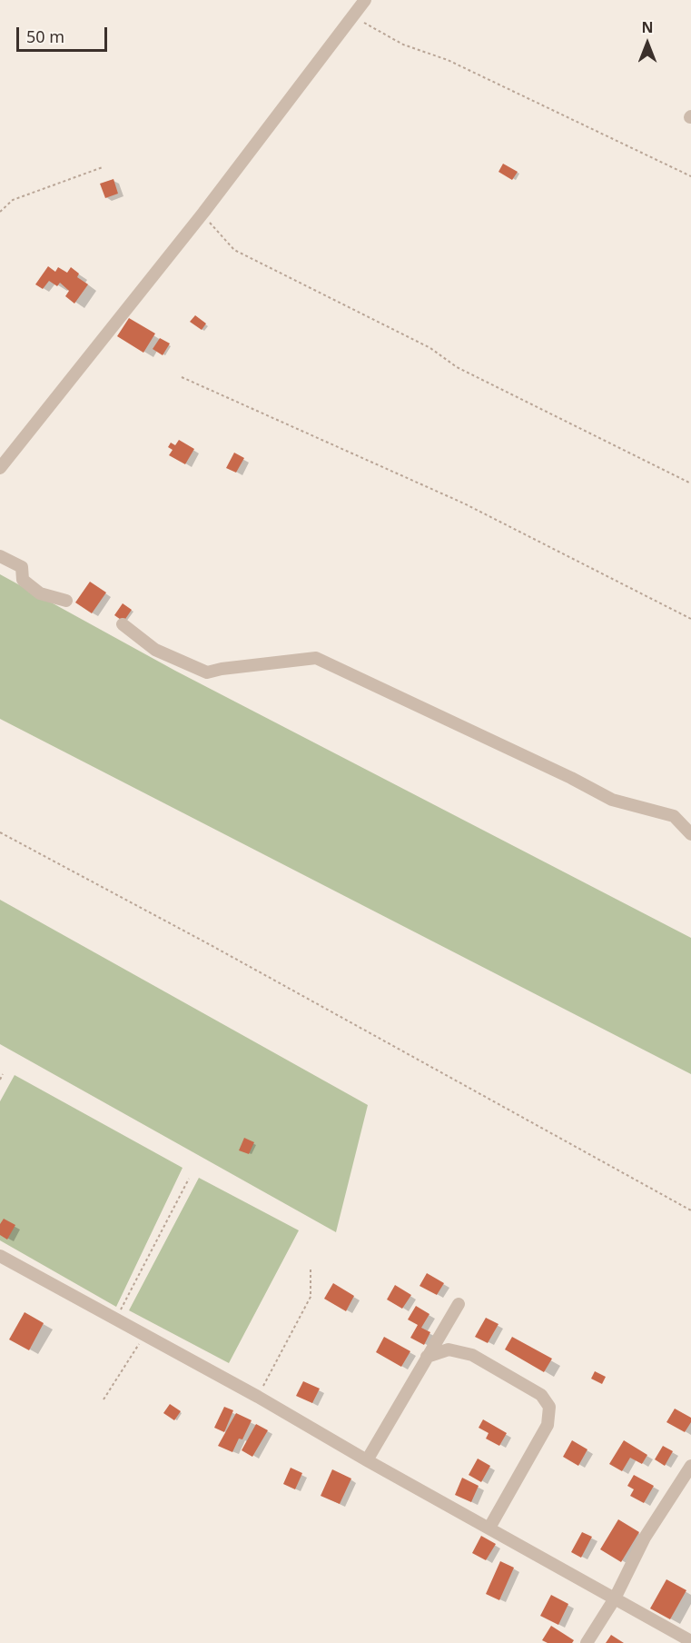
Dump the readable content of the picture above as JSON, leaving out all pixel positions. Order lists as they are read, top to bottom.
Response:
{
  "scale_bar": "50 m",
  "north": "top"
}
